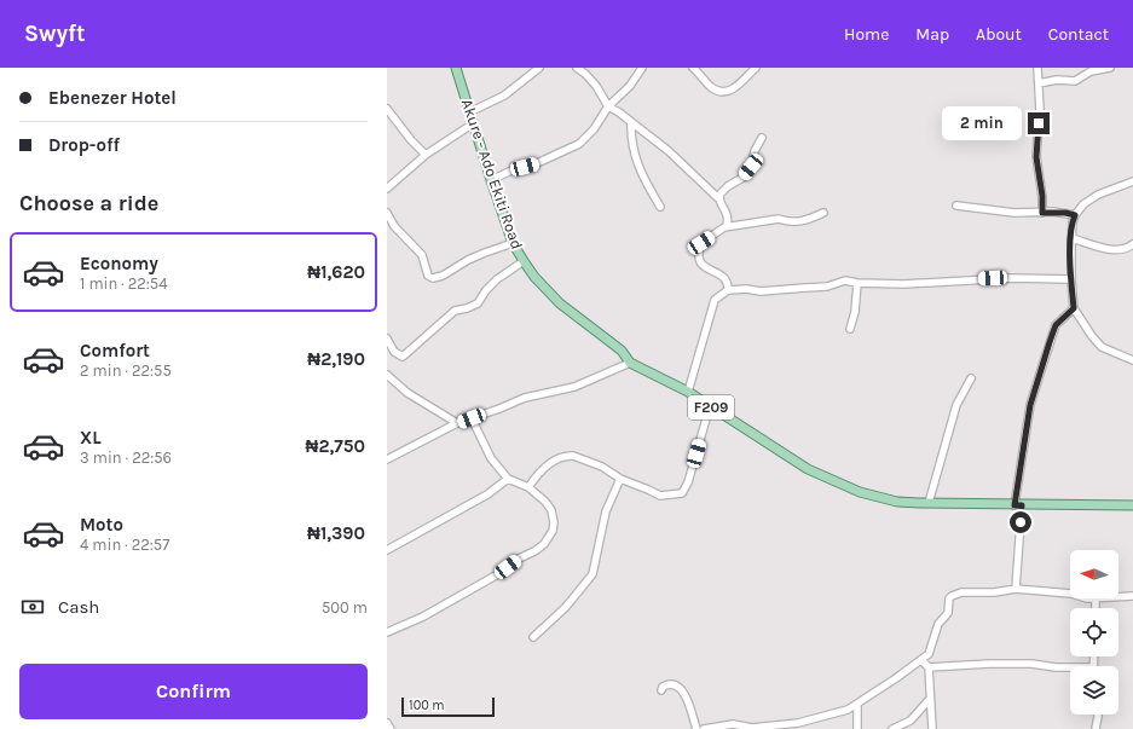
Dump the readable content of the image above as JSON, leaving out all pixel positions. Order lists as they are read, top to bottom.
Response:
{
  "streets": {
    "main road": ["Akure - Ado Ekiti Road", "F209"]
  },
  "scale_bar": "100 m",
  "north": "left",
  "page": {
    "header": "Swyft",
    "nav": [
      "Home",
      "Map",
      "About",
      "Contact"
    ],
    "banner": ["Ebenezer Hotel", "Drop-off"],
    "bubble": "2 min",
    "heading": "Choose a ride",
    "list": [
      {
        "name": "Economy",
        "note": "1 min · 22:54",
        "value": "₦1,620"
      },
      {
        "name": "Comfort",
        "note": "2 min · 22:55",
        "value": "₦2,190"
      },
      {
        "name": "XL",
        "note": "3 min · 22:56",
        "value": "₦2,750"
      },
      {
        "name": "Moto",
        "note": "4 min · 22:57",
        "value": "₦1,390"
      }
    ],
    "pay": ["Cash", "500 m"],
    "buttons": "Confirm",
    "scale": "100 m"
  }
}
